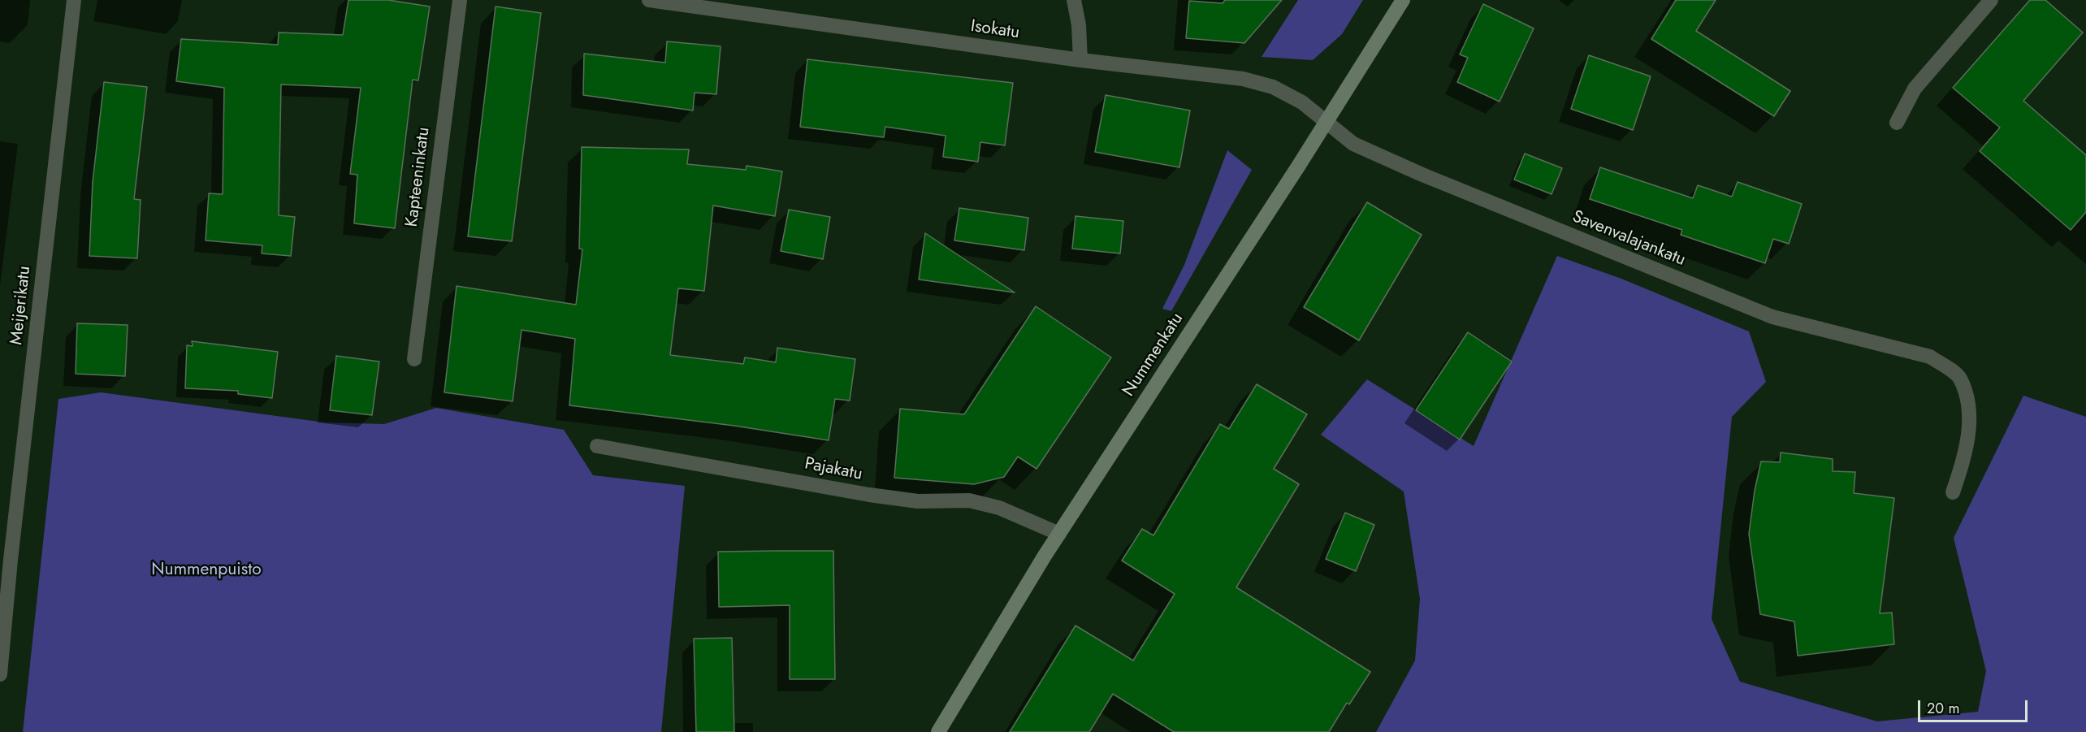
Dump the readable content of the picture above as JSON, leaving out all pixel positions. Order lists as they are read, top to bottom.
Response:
{
  "streets": {
    "main road": ["Nummenkatu"],
    "street": [
      "Isokatu",
      "Kapteeninkatu",
      "Savenvalajankatu",
      "Meijerikatu",
      "Pajakatu"
    ]
  },
  "crossings": [
    ["Isokatu", "Savenvalajankatu"],
    ["Isokatu", "Nummenkatu"],
    ["Savenvalajankatu", "Nummenkatu"],
    ["Nummenkatu", "Pajakatu"]
  ],
  "parks": ["Nummenpuisto"],
  "scale_bar": "20 m"
}
